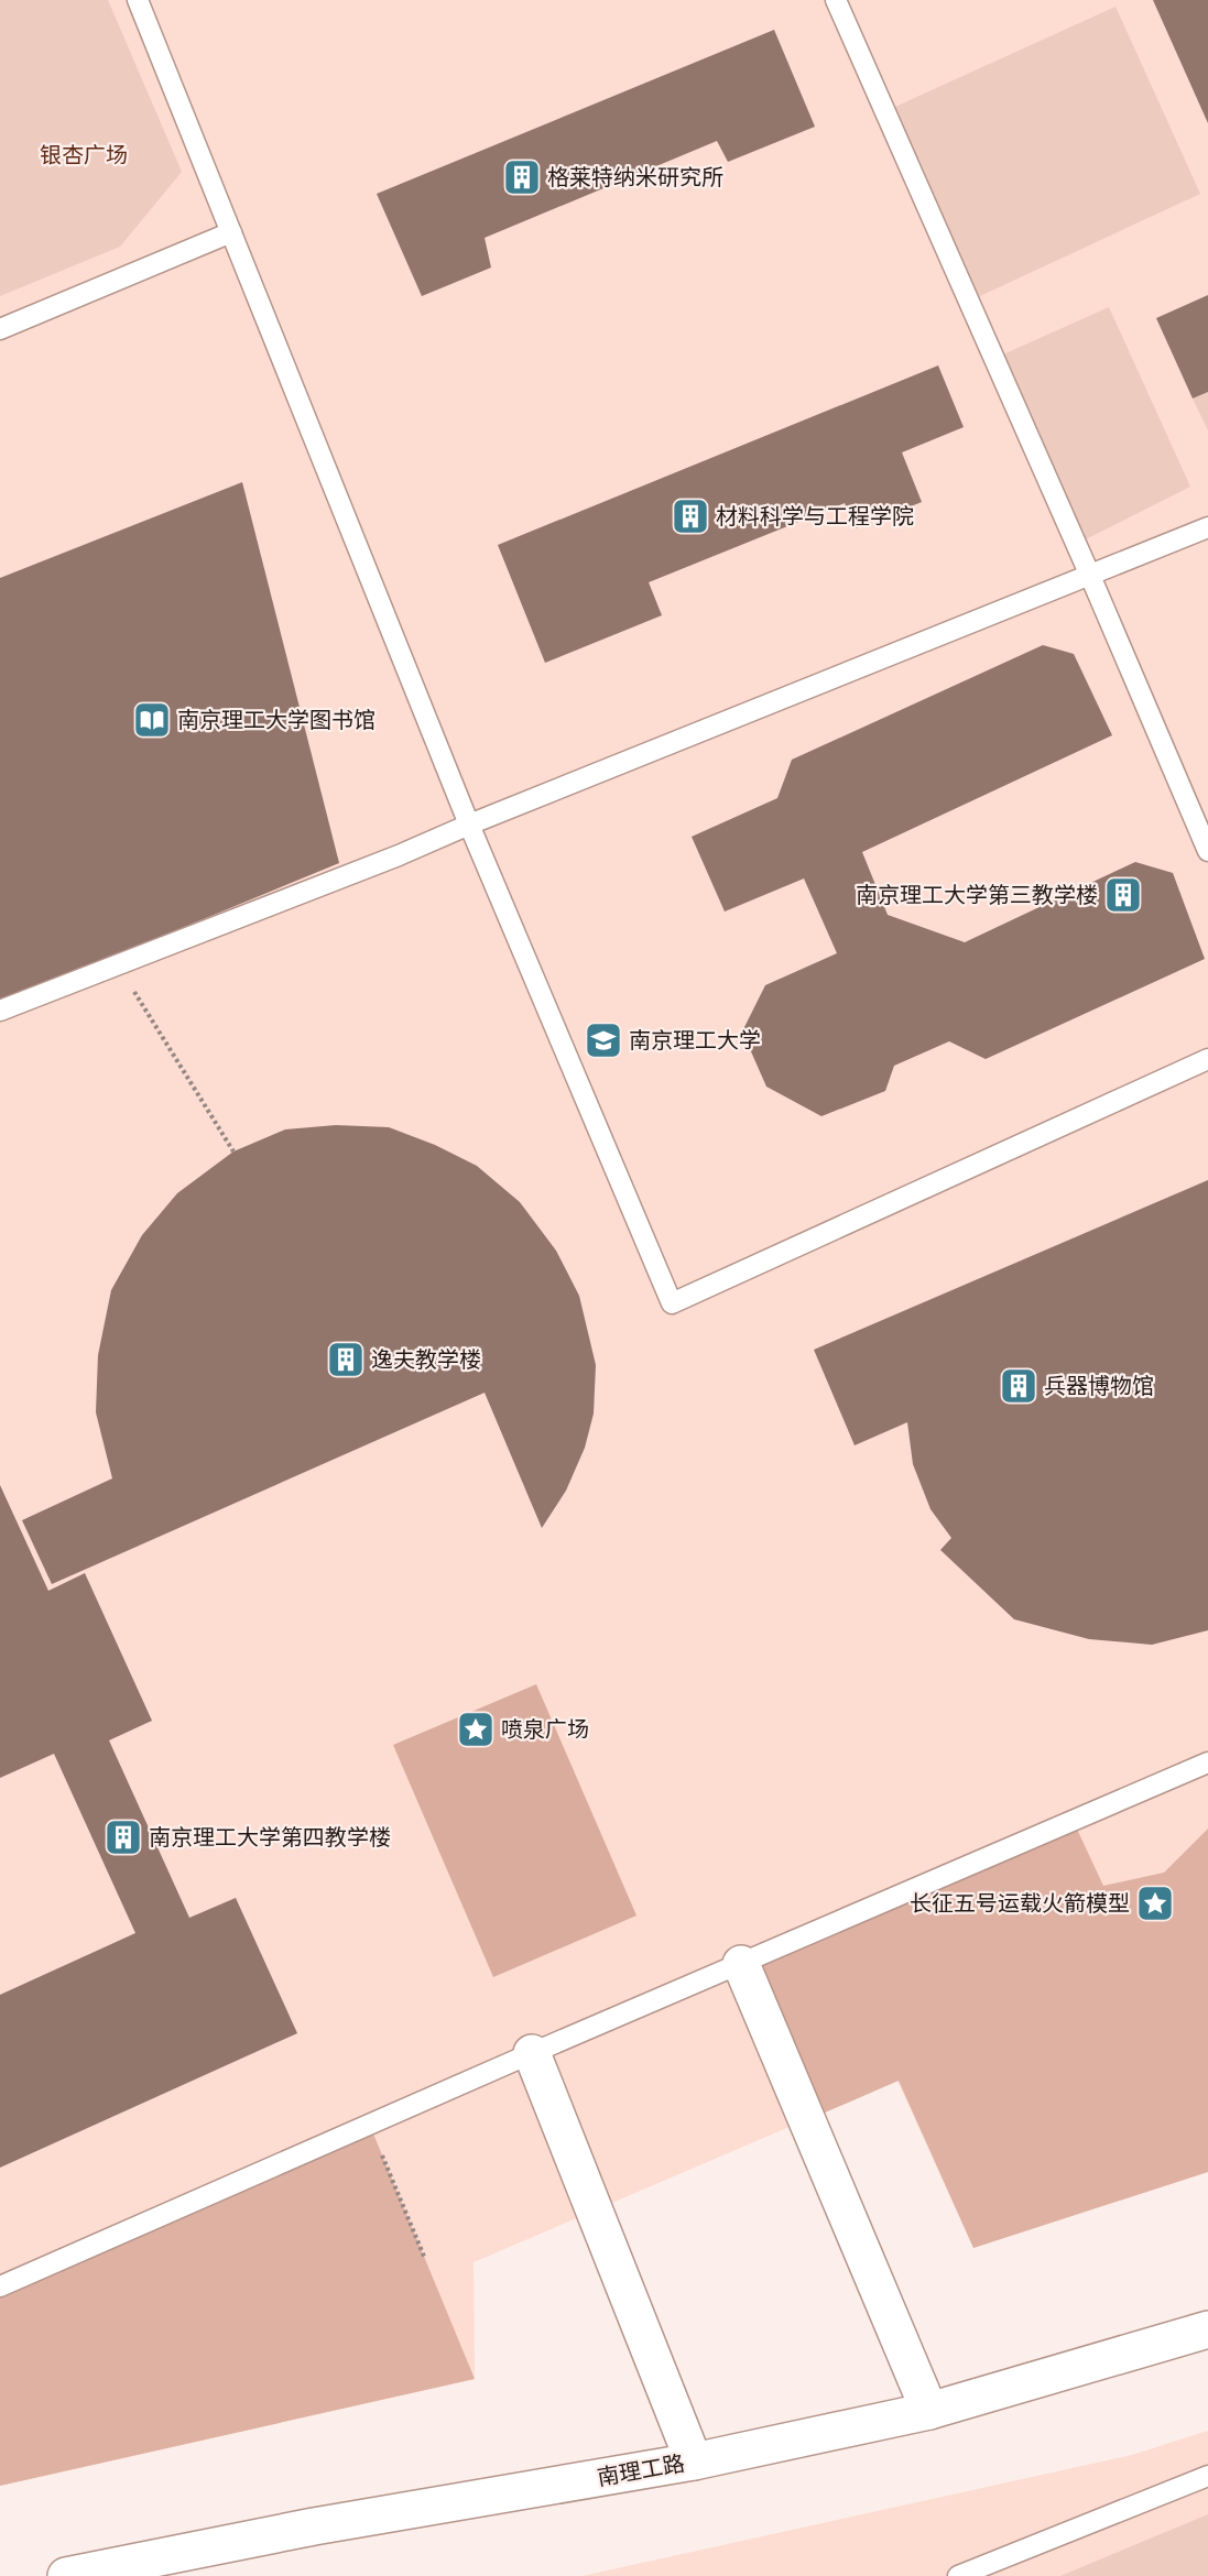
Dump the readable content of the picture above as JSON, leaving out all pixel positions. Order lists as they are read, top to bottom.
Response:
{
  "streets": {
    "street": ["南理工路"]
  },
  "parks": ["银杏广场"],
  "places": {
    "building": [
      "格莱特纳米研究所",
      "材料科学与工程学院",
      "南京理工大学第三教学楼",
      "逸夫教学楼",
      "兵器博物馆",
      "南京理工大学第四教学楼"
    ],
    "library": ["南京理工大学图书馆"],
    "school or university": ["南京理工大学"],
    "place": ["喷泉广场", "长征五号运载火箭模型"]
  }
}
